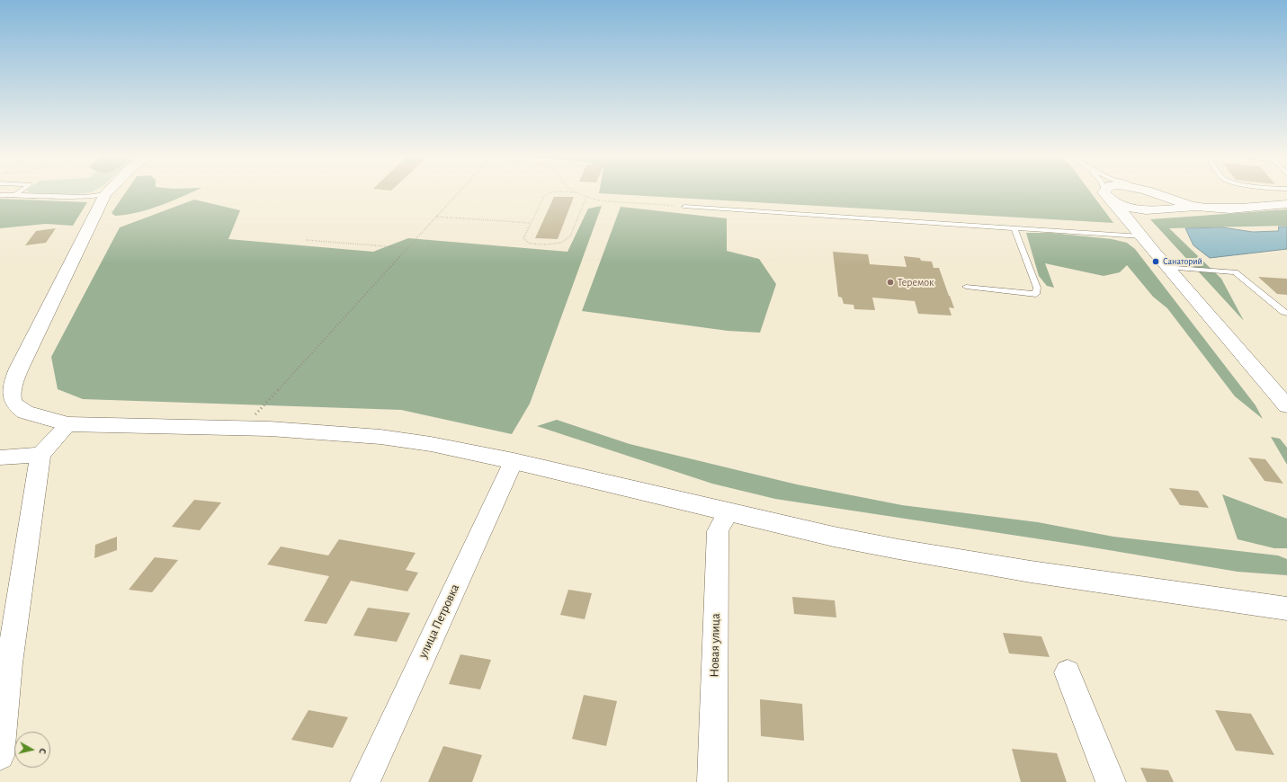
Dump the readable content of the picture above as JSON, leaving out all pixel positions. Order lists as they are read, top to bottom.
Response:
{
  "streets": {
    "street": ["улица Петровка", "Новая улица"]
  },
  "places": ["Санаторий", "Теремок"],
  "north": "right"
}
